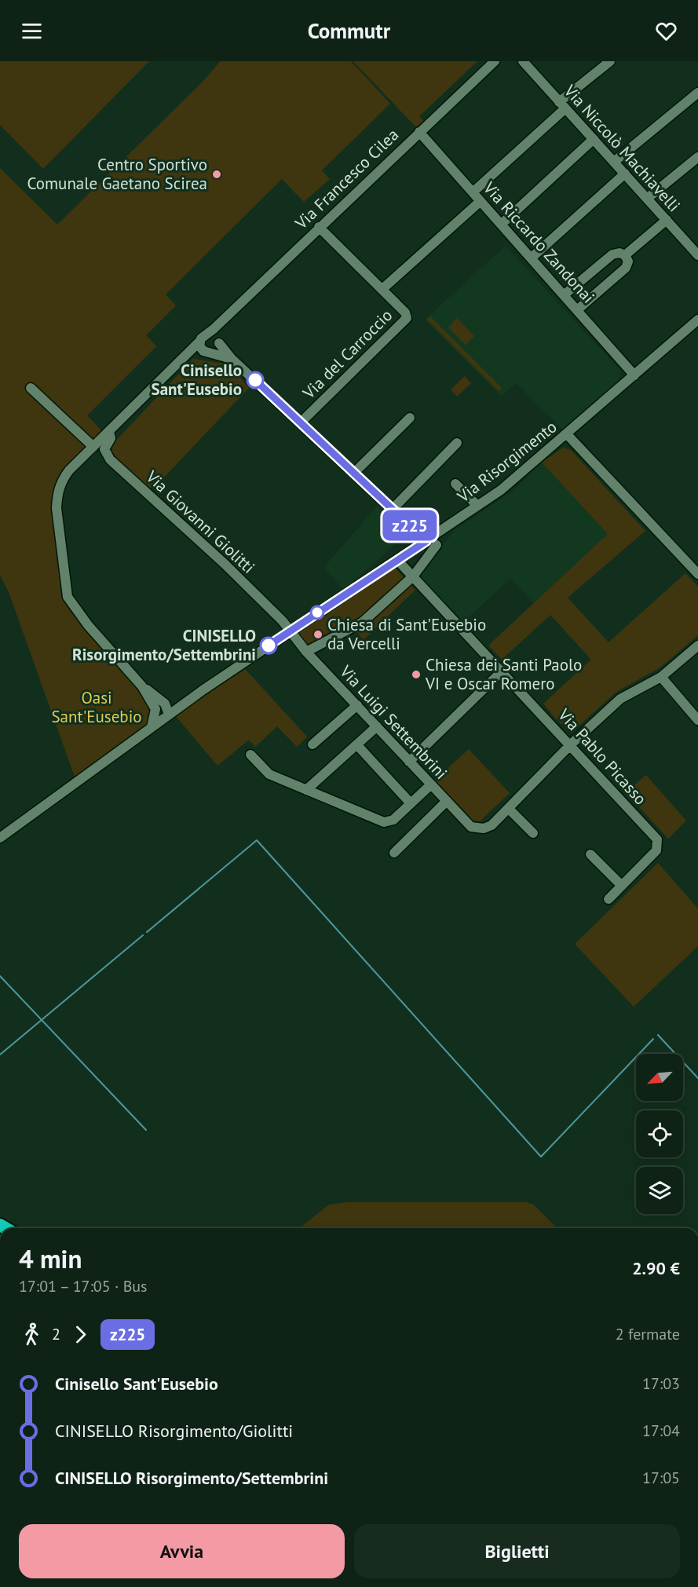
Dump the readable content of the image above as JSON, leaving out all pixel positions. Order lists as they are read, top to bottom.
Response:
{
  "streets": {
    "street": [
      "Via Niccolò Machiavelli",
      "Via Francesco Cilea",
      "Via Riccardo Zandonai",
      "Via del Carroccio",
      "Via Risorgimento",
      "Via Giovanni Giolitti",
      "Via Luigi Settembrini",
      "Via Pablo Picasso"
    ]
  },
  "crossings": [
    ["Via Francesco Cilea", "Via Riccardo Zandonai"],
    ["Via Francesco Cilea", "Via del Carroccio"],
    ["Via Riccardo Zandonai", "Via Risorgimento"],
    ["Via Risorgimento", "Via Giovanni Giolitti"],
    ["Via Risorgimento", "Via Luigi Settembrini"],
    ["Via Risorgimento", "Via Pablo Picasso"],
    ["Via Giovanni Giolitti", "Via Luigi Settembrini"]
  ],
  "parks": ["Oasi Sant'Eusebio"],
  "places": [
    "Centro Sportivo Comunale Gaetano Scirea",
    "Cinisello Sant'Eusebio",
    "Chiesa di Sant'Eusebio da Vercelli",
    "CINISELLO Risorgimento/Settembrini",
    "Chiesa dei Santi Paolo VI e Oscar Romero"
  ],
  "lines": ["bus line z225"],
  "north": "bottom left",
  "page": {
    "header": "Commutr",
    "on_map": "z225",
    "heading": ["4 min", "17:01 – 17:05 · Bus", "2.90 €"],
    "legs": ["2", "z225", "2 fermate"],
    "list": [
      {
        "name": "Cinisello Sant'Eusebio",
        "value": "17:03"
      },
      {
        "name": "CINISELLO Risorgimento/Giolitti",
        "value": "17:04"
      },
      {
        "name": "CINISELLO Risorgimento/Settembrini",
        "value": "17:05"
      }
    ],
    "buttons": ["Avvia", "Biglietti"]
  }
}
